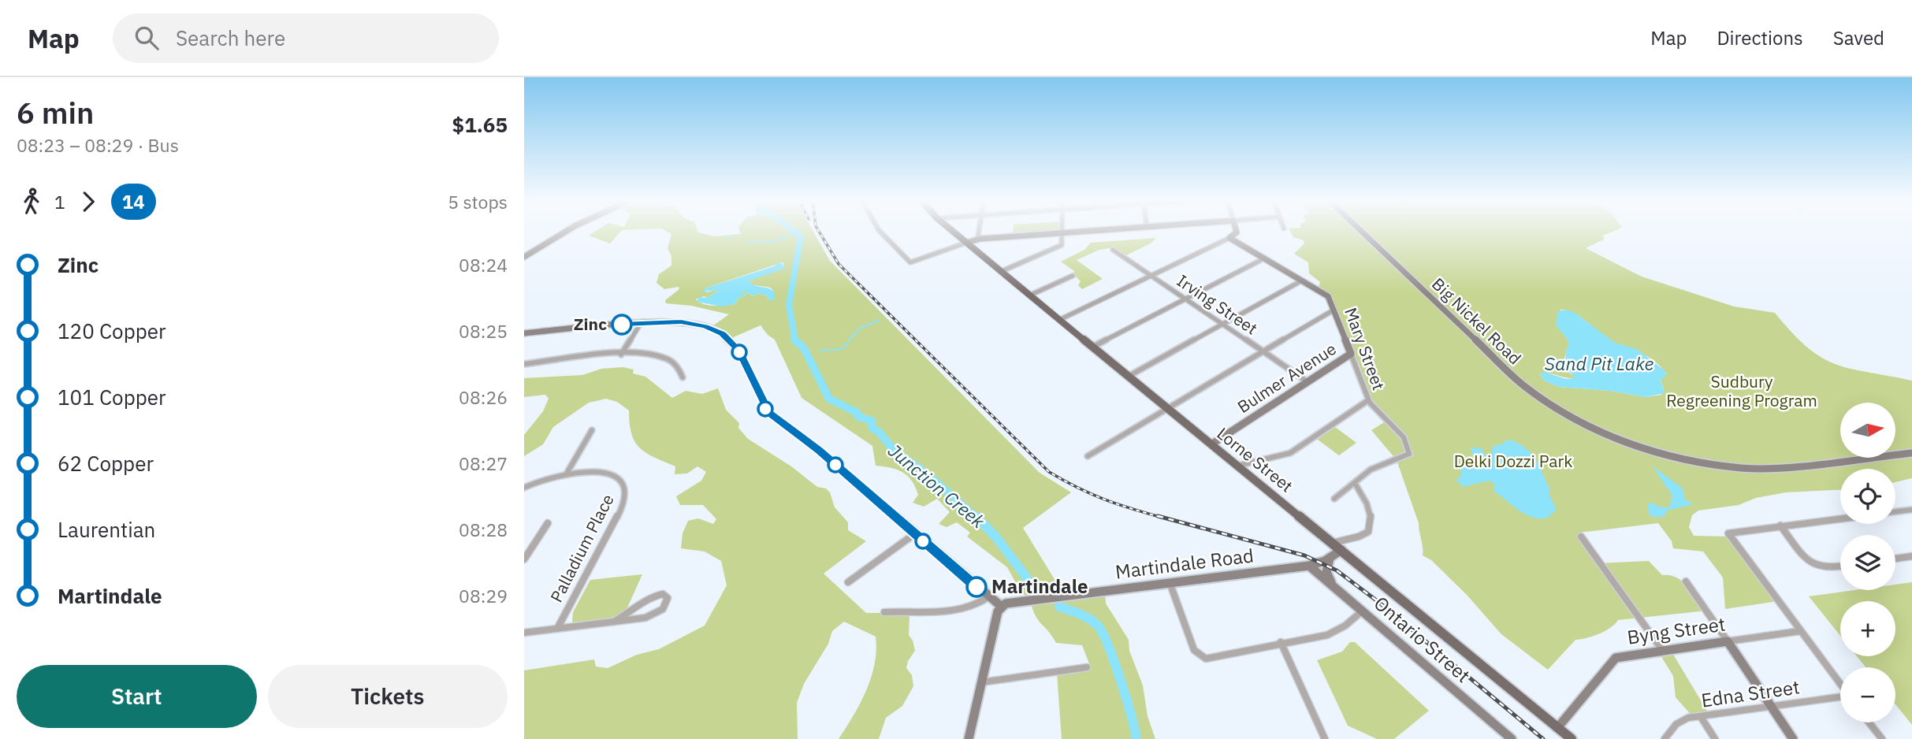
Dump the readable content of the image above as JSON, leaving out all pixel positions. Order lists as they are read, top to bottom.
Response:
{
  "streets": {
    "main road": ["Lorne Street"],
    "street": [
      "Irving Street",
      "Big Nickel Road",
      "Mary Street",
      "Bulmer Avenue",
      "Palladium Place",
      "Martindale Road",
      "Byng Street",
      "Ontario Street",
      "Edna Street"
    ]
  },
  "crossings": [
    ["Irving Street", "Bulmer Avenue"],
    ["Mary Street", "Bulmer Avenue"],
    ["Bulmer Avenue", "Lorne Street"],
    ["Lorne Street", "Martindale Road"],
    ["Lorne Street", "Byng Street"],
    ["Martindale Road", "Ontario Street"]
  ],
  "water": ["Sand Pit Lake", "Junction Creek"],
  "parks": ["Sudbury Regreening Program", "Delki Dozzi Park"],
  "places": ["Zinc", "Martindale"],
  "lines": ["bus line 14"],
  "north": "right",
  "page": {
    "header": "Map",
    "search": "Search here",
    "nav": ["Map", "Directions", "Saved"],
    "heading": ["6 min", "08:23 – 08:29 · Bus", "$1.65"],
    "legs": ["1", "14", "5 stops"],
    "list": [
      {
        "name": "Zinc",
        "value": "08:24"
      },
      {
        "name": "120 Copper",
        "value": "08:25"
      },
      {
        "name": "101 Copper",
        "value": "08:26"
      },
      {
        "name": "62 Copper",
        "value": "08:27"
      },
      {
        "name": "Laurentian",
        "value": "08:28"
      },
      {
        "name": "Martindale",
        "value": "08:29"
      }
    ],
    "map_buttons": ["+", "−"],
    "buttons": ["Start", "Tickets"]
  }
}
